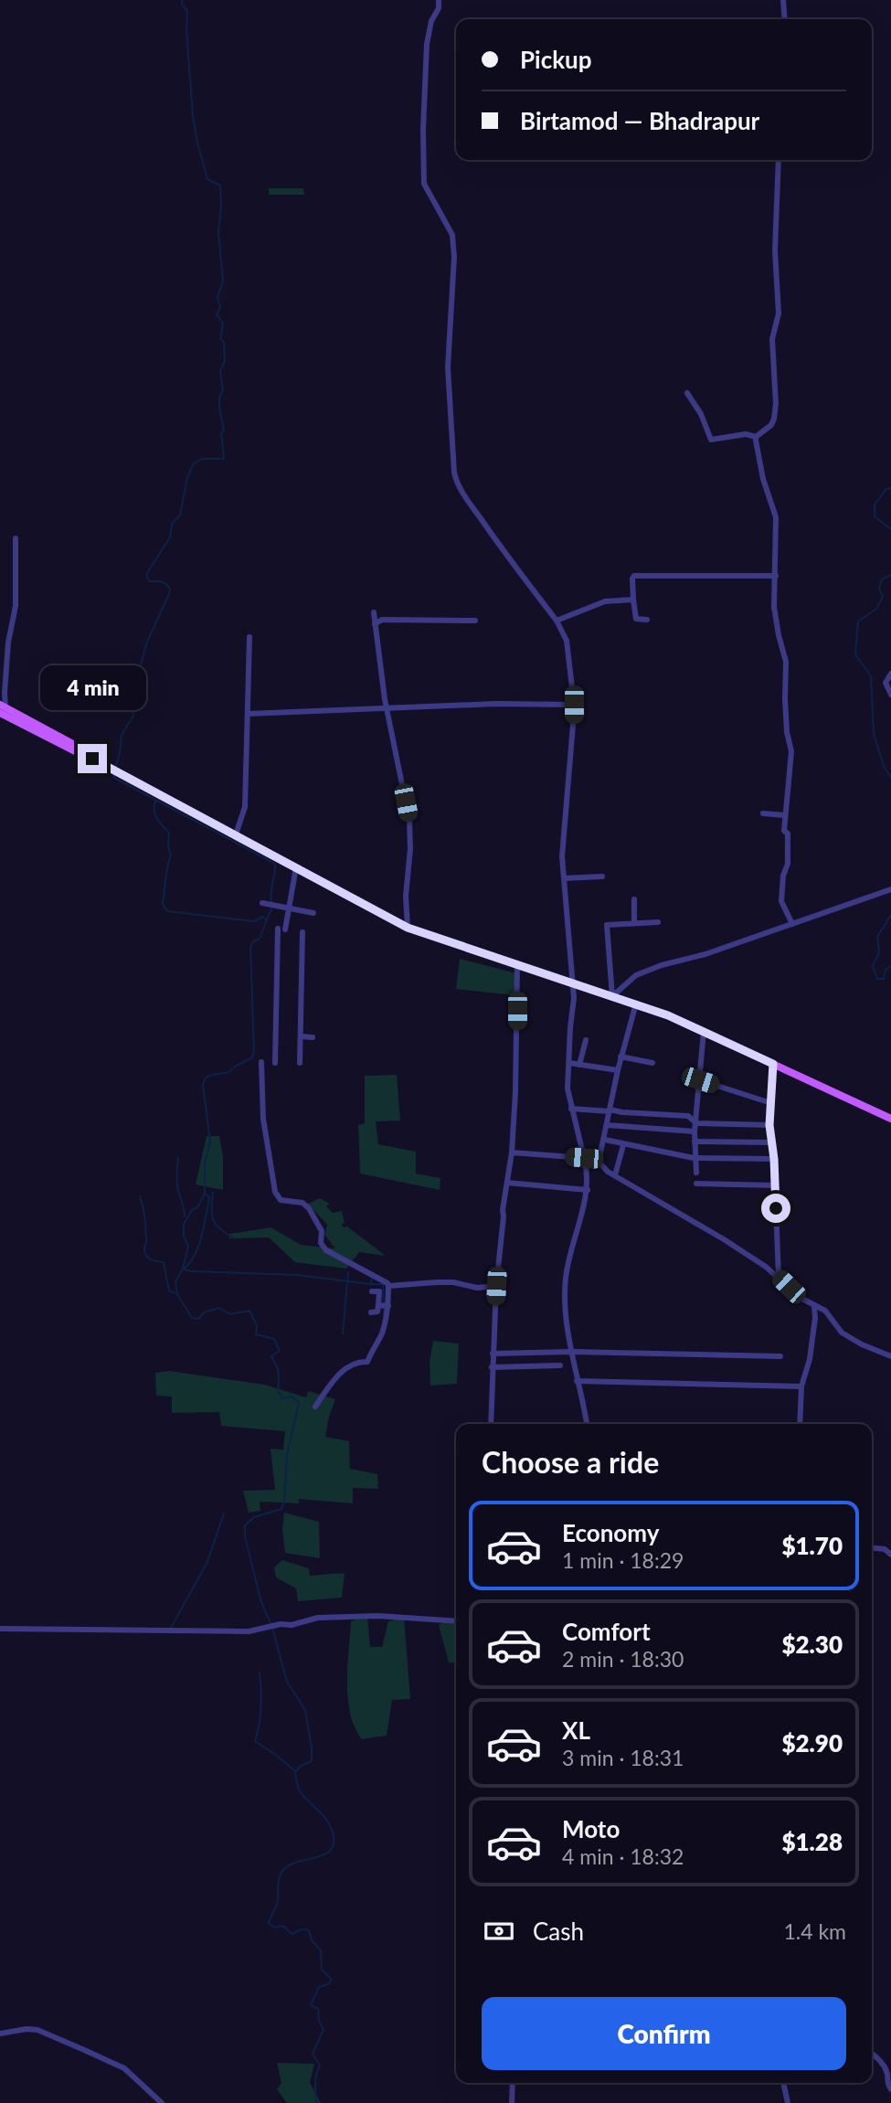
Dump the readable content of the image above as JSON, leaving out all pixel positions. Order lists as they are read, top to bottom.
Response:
{
  "page": {
    "banner": ["Pickup", "Birtamod — Bhadrapur"],
    "bubble": "4 min",
    "heading": "Choose a ride",
    "list": [
      {
        "name": "Economy",
        "note": "1 min · 18:29",
        "value": "$1.70"
      },
      {
        "name": "Comfort",
        "note": "2 min · 18:30",
        "value": "$2.30"
      },
      {
        "name": "XL",
        "note": "3 min · 18:31",
        "value": "$2.90"
      },
      {
        "name": "Moto",
        "note": "4 min · 18:32",
        "value": "$1.28"
      }
    ],
    "pay": ["Cash", "1.4 km"],
    "buttons": "Confirm"
  }
}
